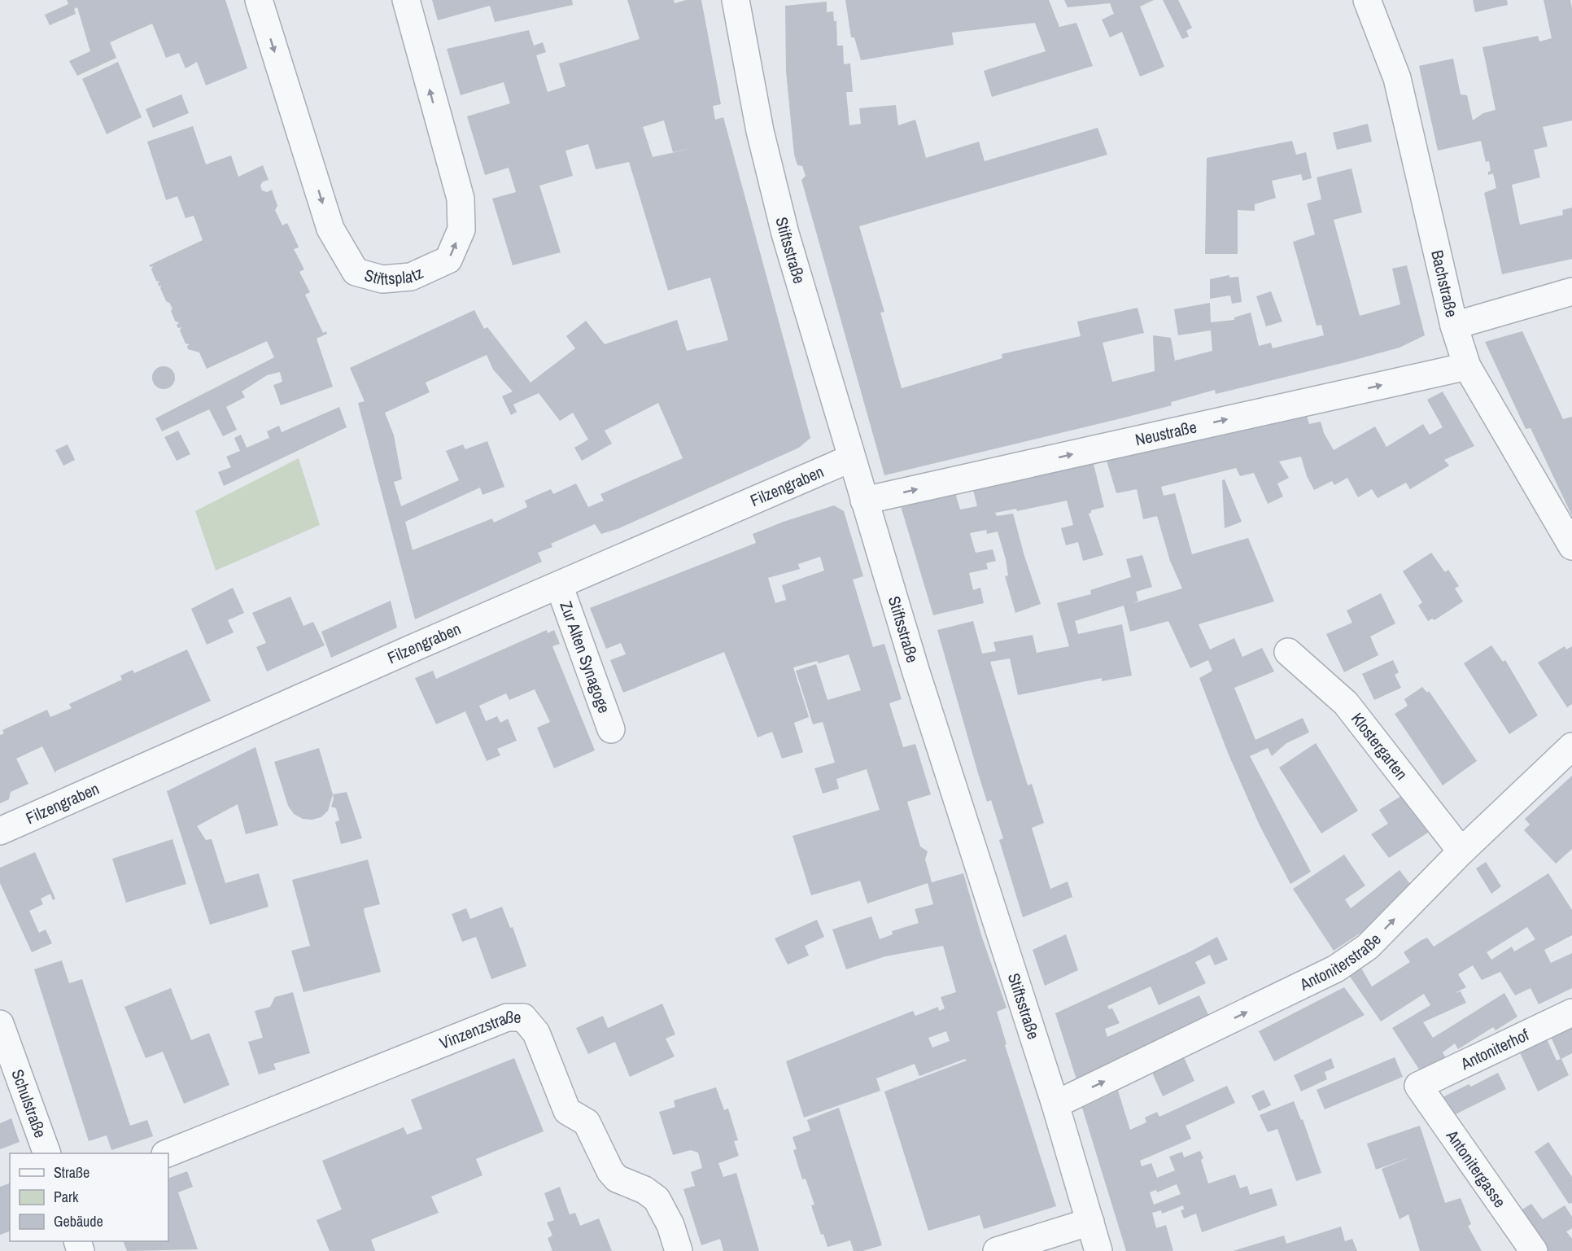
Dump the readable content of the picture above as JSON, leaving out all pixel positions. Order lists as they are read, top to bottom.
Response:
{
  "streets": {
    "street": [
      "Stiftsstraße",
      "Stiftsplatz",
      "Bachstraße",
      "Neustraße",
      "Filzengraben",
      "Zur Alten Synagoge",
      "Klostergarten",
      "Antoniterstraße",
      "Vinzenzstraße",
      "Antoniterhof",
      "Schulstraße",
      "Antonitergasse"
    ]
  },
  "crossings": [
    ["Stiftsstraße", "Neustraße"],
    ["Stiftsstraße", "Filzengraben"],
    ["Stiftsstraße", "Antoniterstraße"],
    ["Bachstraße", "Neustraße"],
    ["Filzengraben", "Zur Alten Synagoge"],
    ["Klostergarten", "Antoniterstraße"],
    ["Antoniterhof", "Antonitergasse"]
  ],
  "one_way": ["Neustraße", "Antoniterstraße"],
  "legend": ["Straße", "Park", "Gebäude"]
}
